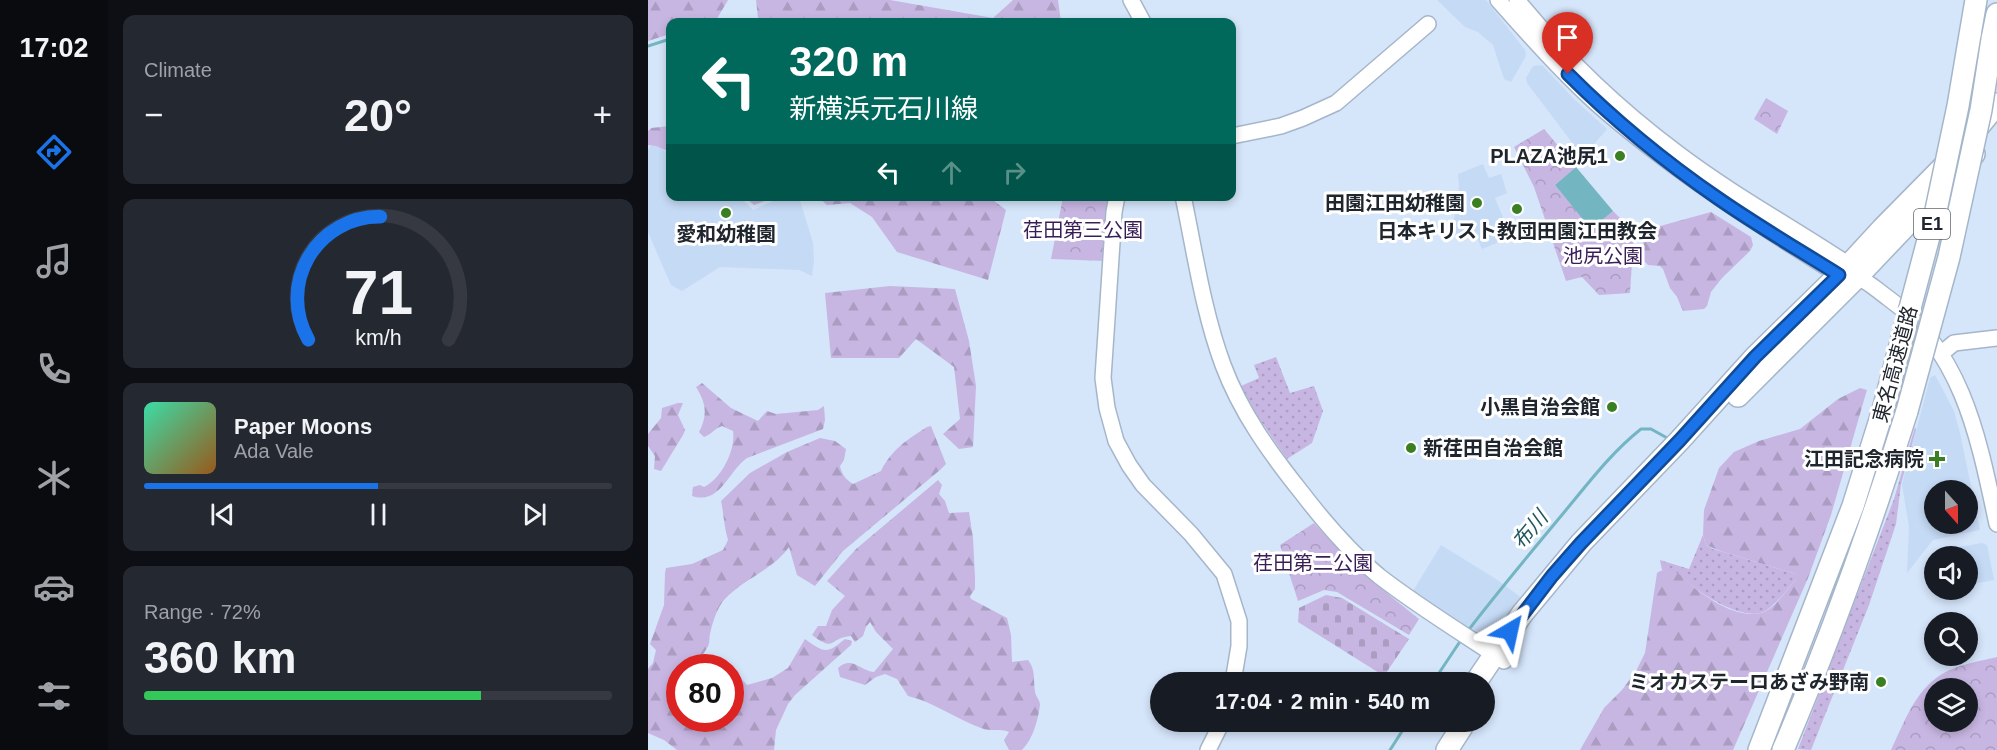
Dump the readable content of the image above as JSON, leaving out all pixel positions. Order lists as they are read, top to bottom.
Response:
{
  "streets": {
    "highway": ["E1", "東名高速道路"]
  },
  "water": ["布川"],
  "parks": ["荏田第三公園", "池尻公園", "荏田第二公園"],
  "places": {
    "other": [
      "PLAZA池尻1",
      "田園江田幼稚園",
      "日本キリスト教団田園江田教会",
      "愛和幼稚園",
      "小黒自治会館",
      "新荏田自治会館",
      "ミオカステーロあざみ野南"
    ],
    "health": ["江田記念病院"]
  },
  "north": "bottom",
  "page": {
    "tabs": "17:02",
    "tile": [
      "Climate",
      ["Range · 72%", "360 km"]
    ],
    "turn": ["320 m", "新横浜元石川線"],
    "heat": ["−", "20°", "+"],
    "song": ["Paper Moons", "Ada Vale"],
    "limit": "80",
    "trip": "17:04 · 2 min · 540 m",
    "gauge": ["71", "km/h"]
  }
}
